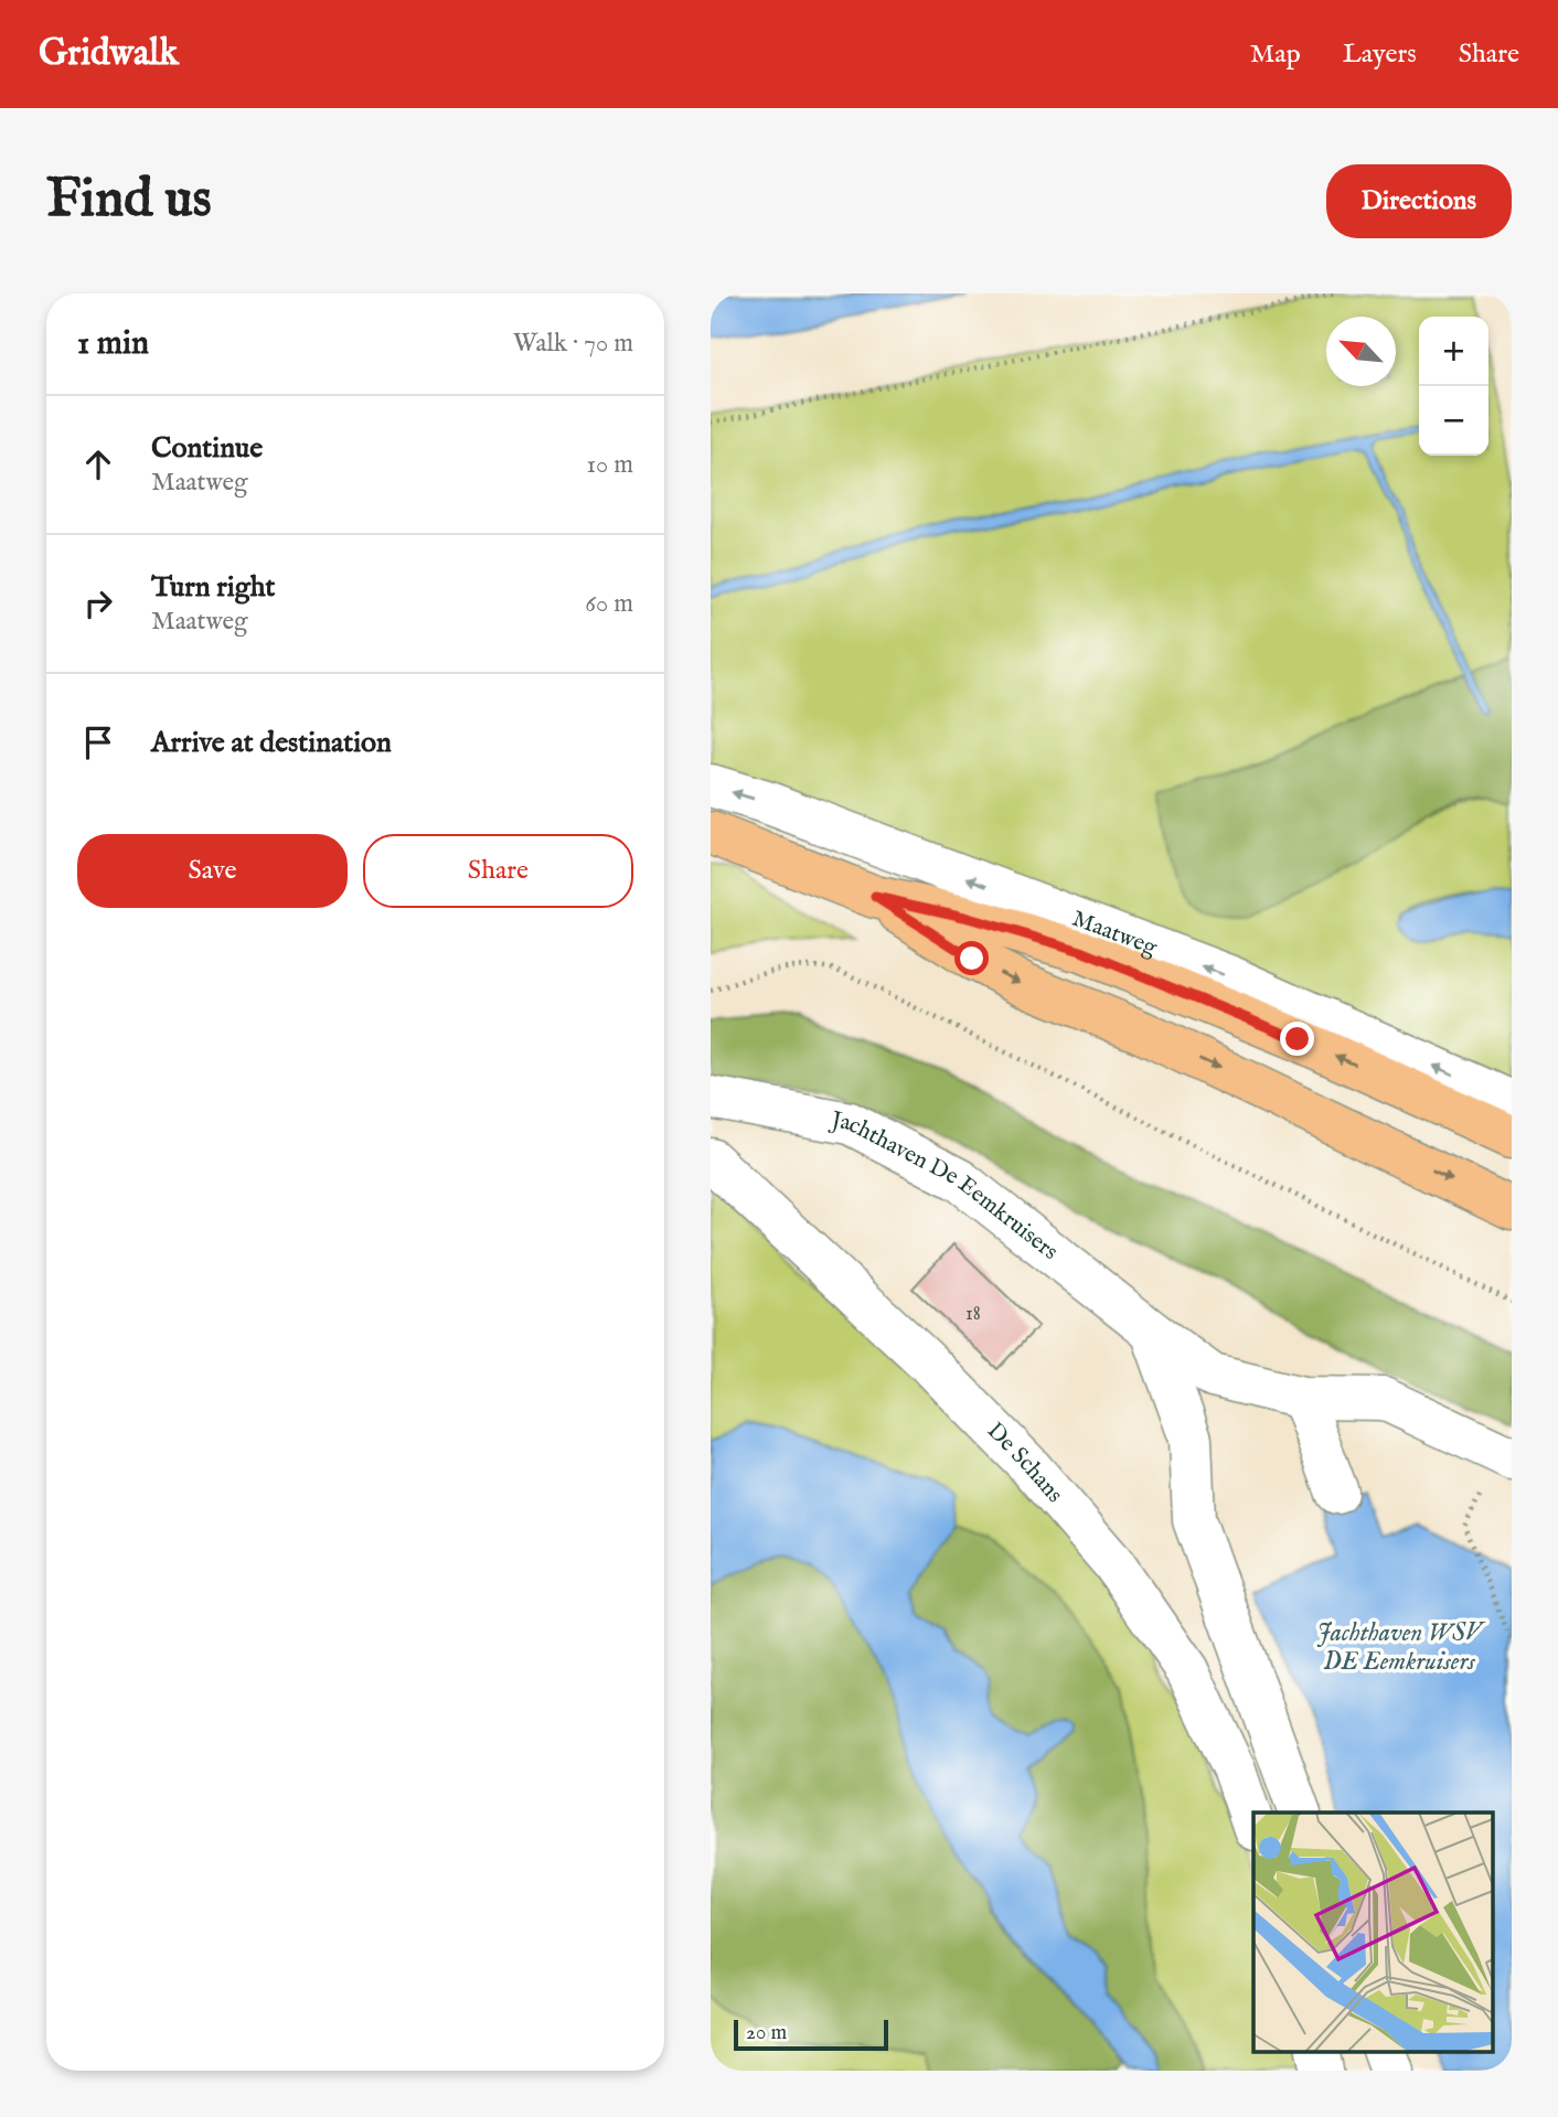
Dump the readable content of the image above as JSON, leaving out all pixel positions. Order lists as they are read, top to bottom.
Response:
{
  "streets": {
    "main road": ["Maatweg"],
    "street": ["Jachthaven De Eemkruisers", "De Schans"]
  },
  "water": ["Jachthaven WSV DE Eemkruisers"],
  "house_numbers": ["18"],
  "scale_bar": "20 m",
  "north": "top left",
  "page": {
    "header": "Gridwalk",
    "nav": ["Map", "Layers", "Share"],
    "buttons": [
      "Directions",
      ["Save", "Share"]
    ],
    "title": "Find us",
    "heading": ["1 min", "Walk · 70 m"],
    "map_buttons": ["+", "−"],
    "list": [
      ["Continue", "Maatweg", "10 m"],
      ["Turn right", "Maatweg", "60 m"],
      "Arrive at destination"
    ],
    "scale": "20 m"
  }
}
